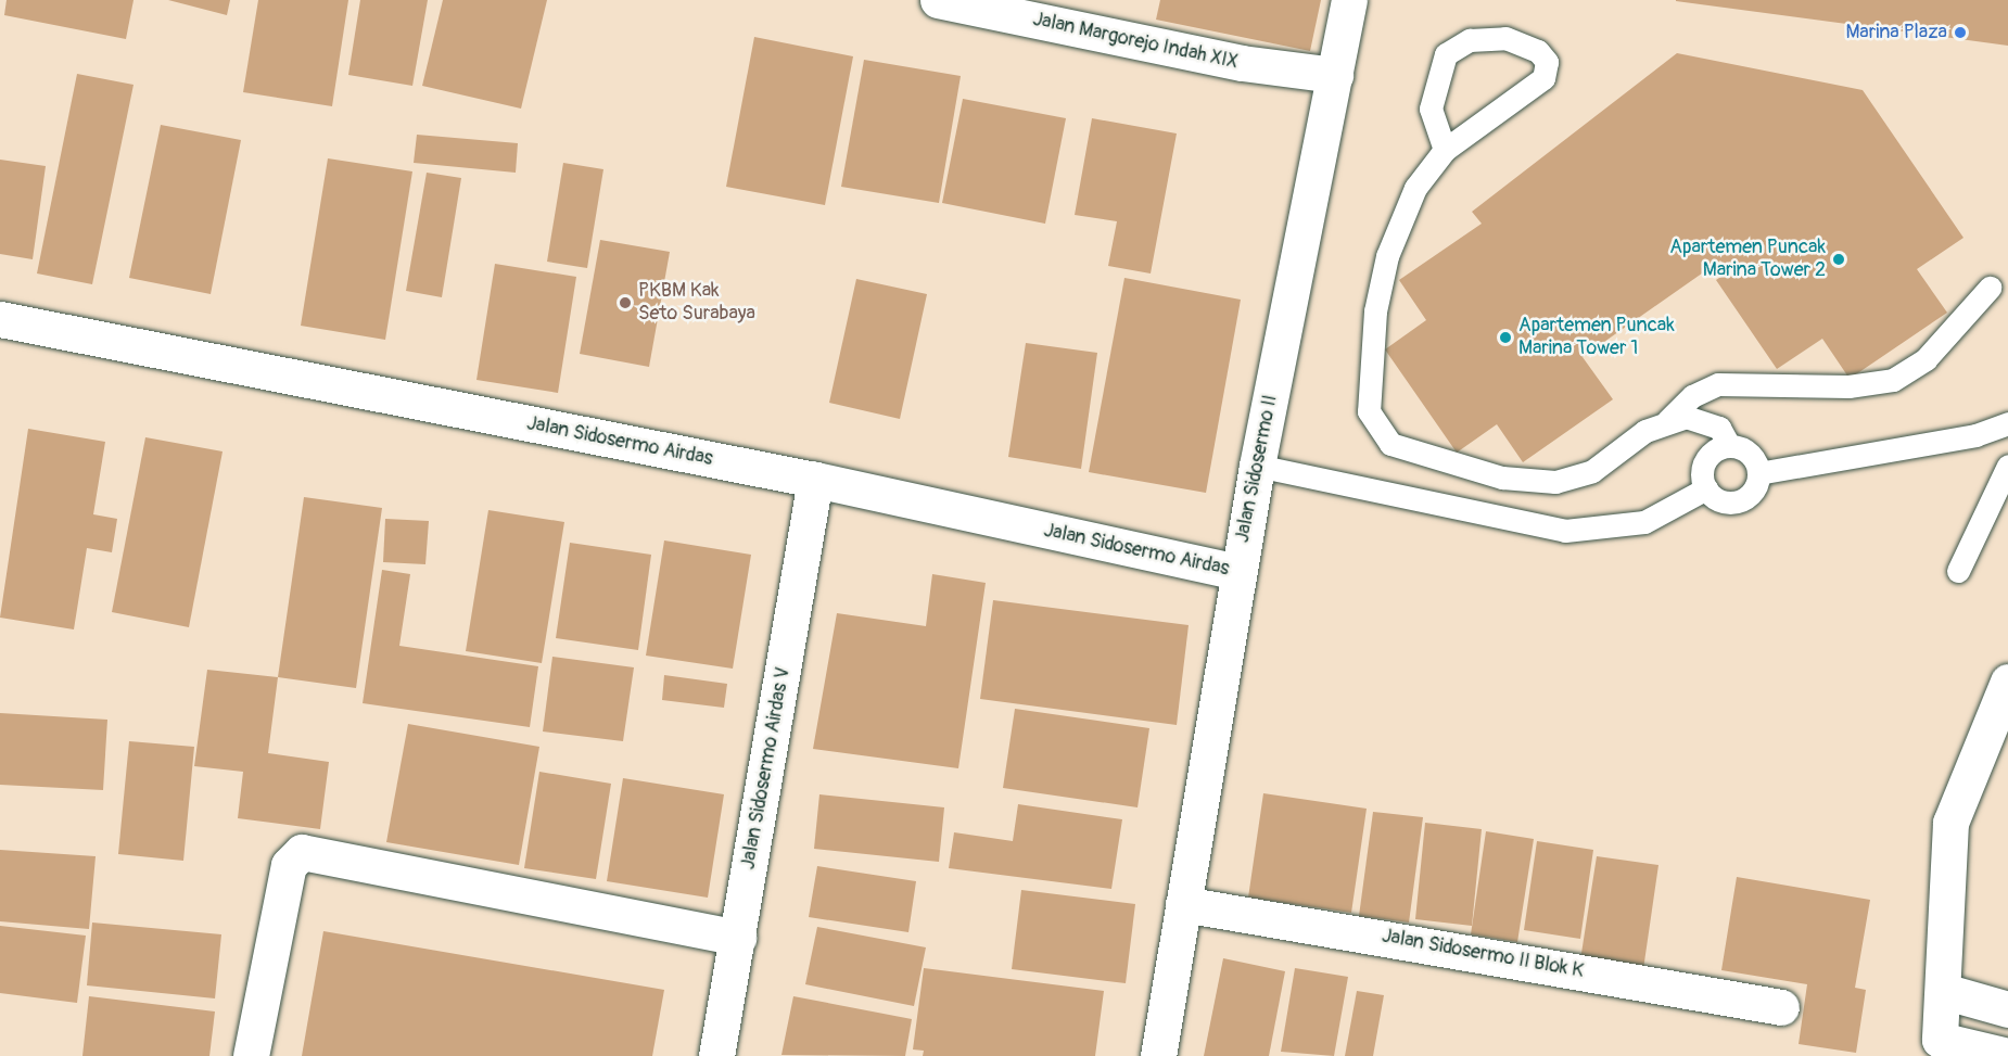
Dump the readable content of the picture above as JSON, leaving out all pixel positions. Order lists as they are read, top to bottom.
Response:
{
  "streets": {
    "street": [
      "Jalan Margorejo Indah XIX",
      "Jalan Sidosermo Airdas",
      "Jalan Sidosermo II",
      "Jalan Sidosermo Airdas V",
      "Jalan Sidosermo II Blok K"
    ]
  },
  "crossings": [
    ["Jalan Margorejo Indah XIX", "Jalan Sidosermo II"],
    ["Jalan Sidosermo Airdas", "Jalan Sidosermo II"],
    ["Jalan Sidosermo Airdas", "Jalan Sidosermo Airdas V"],
    ["Jalan Sidosermo II", "Jalan Sidosermo II Blok K"]
  ],
  "places": [
    "Marina Plaza",
    "Apartemen Puncak Marina Tower 2",
    "PKBM Kak Seto Surabaya",
    "Apartemen Puncak Marina Tower 1"
  ]
}
